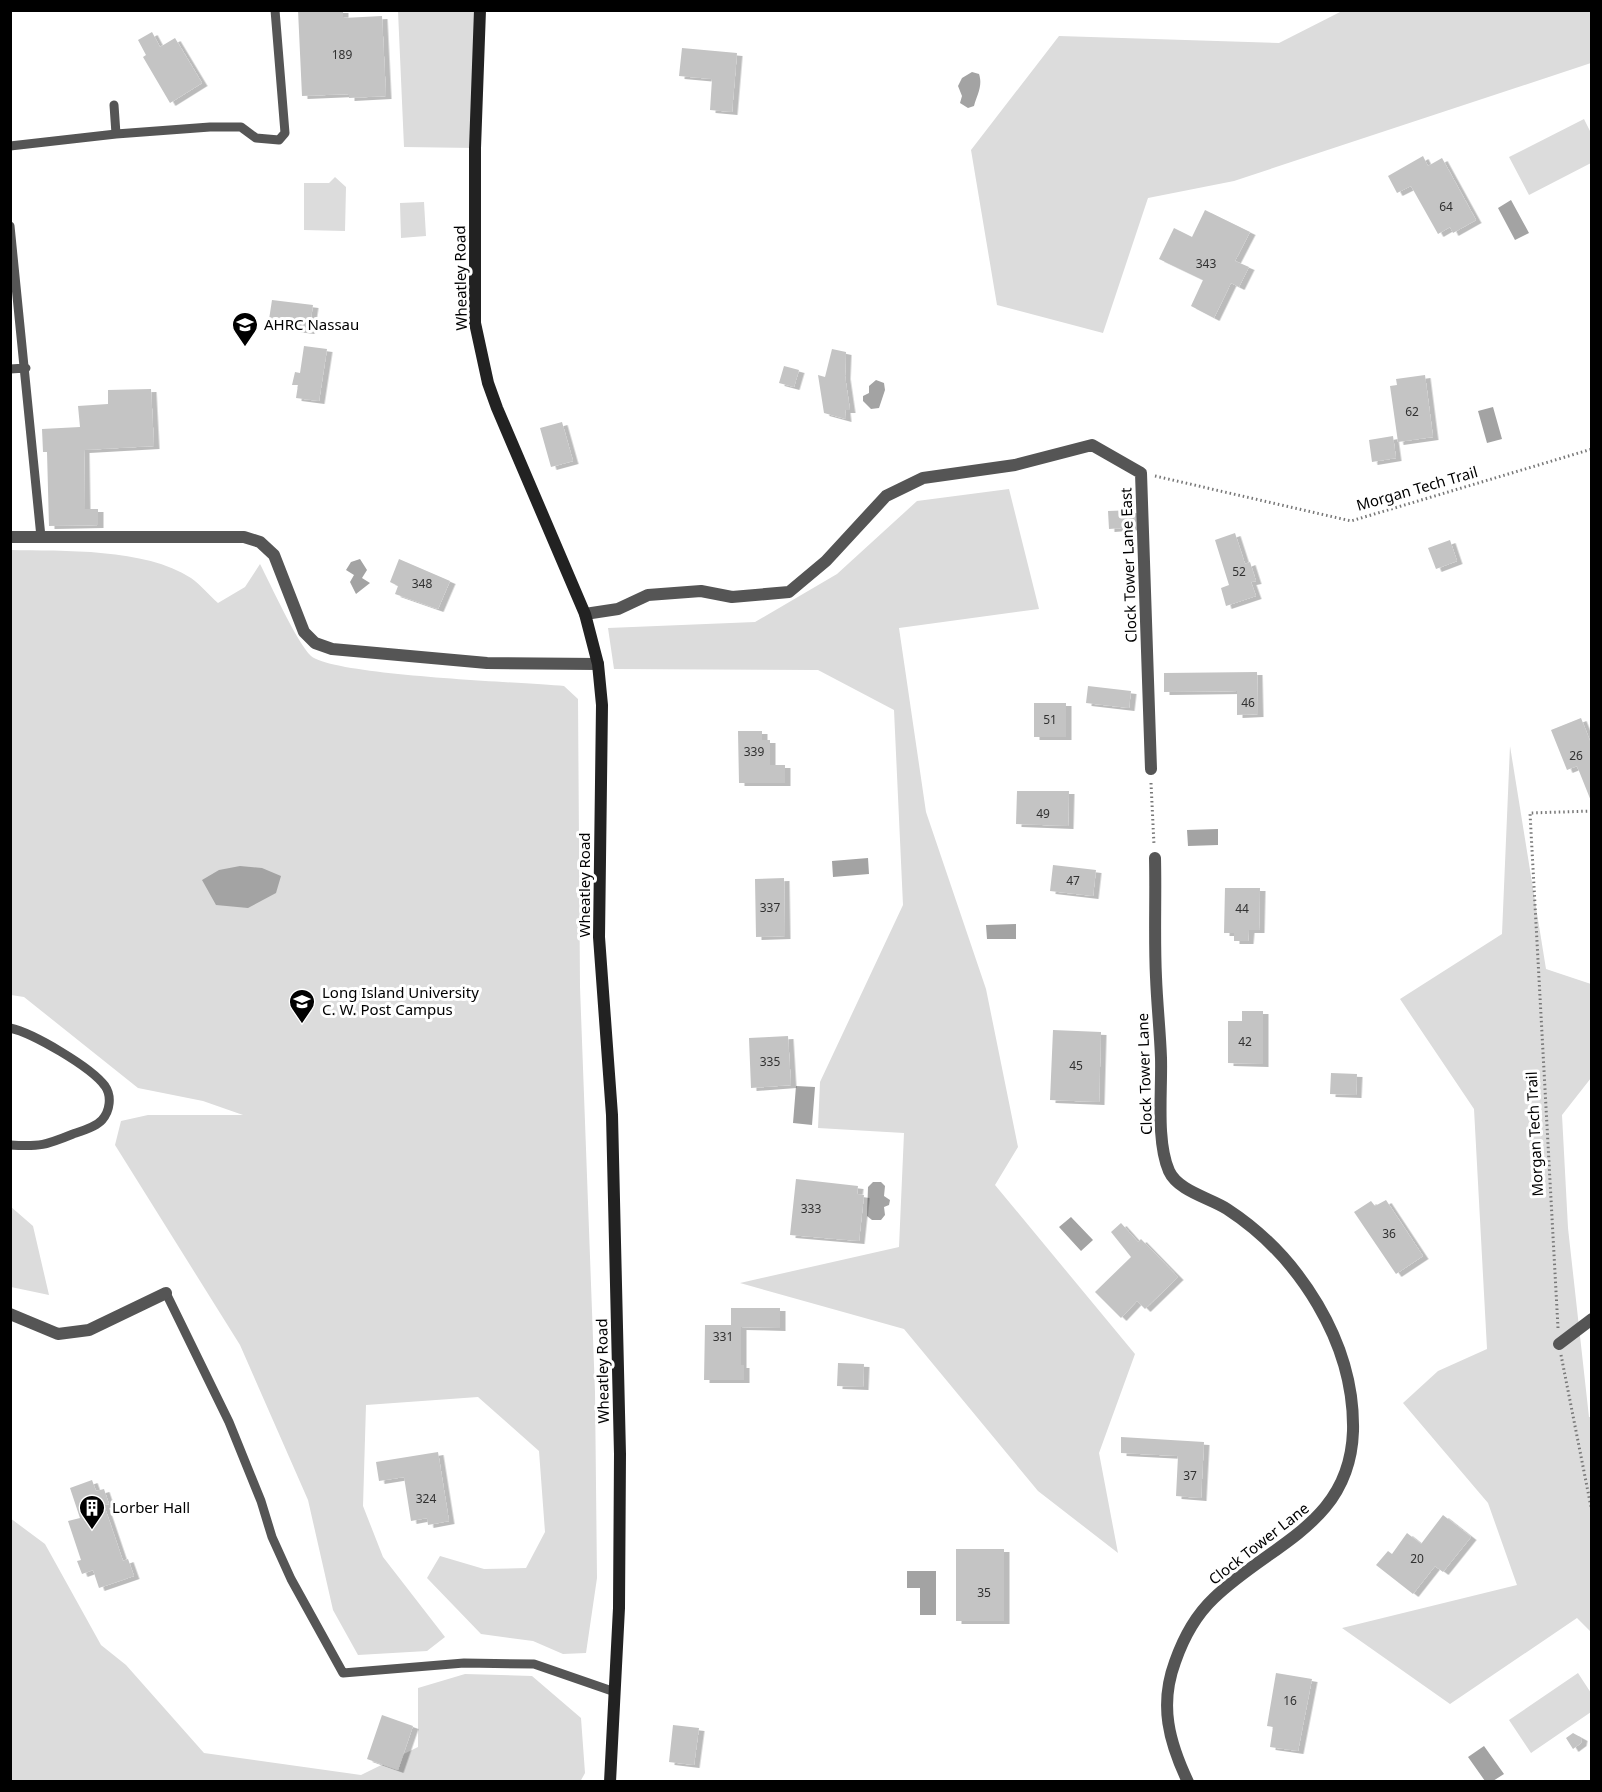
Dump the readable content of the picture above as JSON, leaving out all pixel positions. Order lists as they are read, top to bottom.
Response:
{
  "streets": {
    "main road": ["Wheatley Road"],
    "street": ["Clock Tower Lane East", "Clock Tower Lane"],
    "path": ["Morgan Tech Trail"]
  },
  "crossings": [
    ["Wheatley Road", "Clock Tower Lane East"],
    ["Morgan Tech Trail", "Clock Tower Lane East"]
  ],
  "places": {
    "school or university": ["AHRC Nassau", "Long Island University C. W. Post Campus"],
    "building": ["Lorber Hall"]
  },
  "house_numbers": [
    "189",
    "64",
    "343",
    "62",
    "52",
    "348",
    "46",
    "51",
    "339",
    "26",
    "49",
    "47",
    "337",
    "44",
    "42",
    "335",
    "45",
    "333",
    "36",
    "331",
    "37",
    "324",
    "20",
    "35",
    "16"
  ]
}
